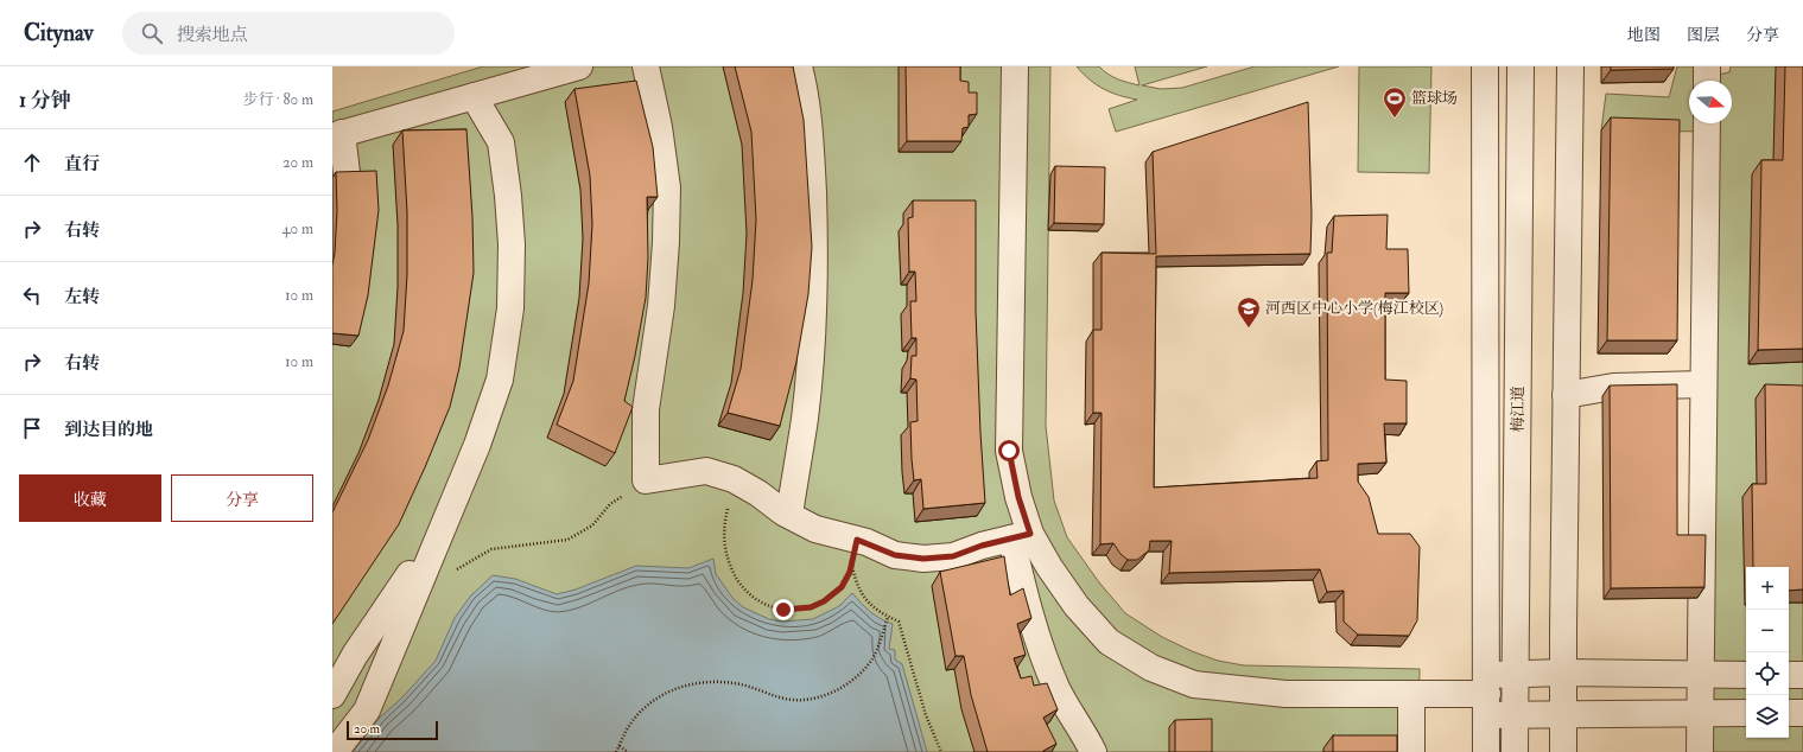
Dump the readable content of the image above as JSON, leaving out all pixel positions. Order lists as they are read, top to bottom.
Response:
{
  "streets": {
    "street": ["梅江道"]
  },
  "places": {
    "sports": ["篮球场"],
    "school or university": ["河西区中心小学(梅江校区)"]
  },
  "scale_bar": "20 m",
  "north": "right",
  "page": {
    "header": "Citynav",
    "search": "搜索地点",
    "nav": ["地图", "图层", "分享"],
    "heading": ["1 分钟", "步行 · 80 m"],
    "list": [
      ["直行", "20 m"],
      ["右转", "40 m"],
      ["左转", "10 m"],
      ["右转", "10 m"],
      "到达目的地"
    ],
    "buttons": ["收藏", "分享"],
    "map_buttons": ["+", "−"],
    "scale": "20 m"
  }
}
